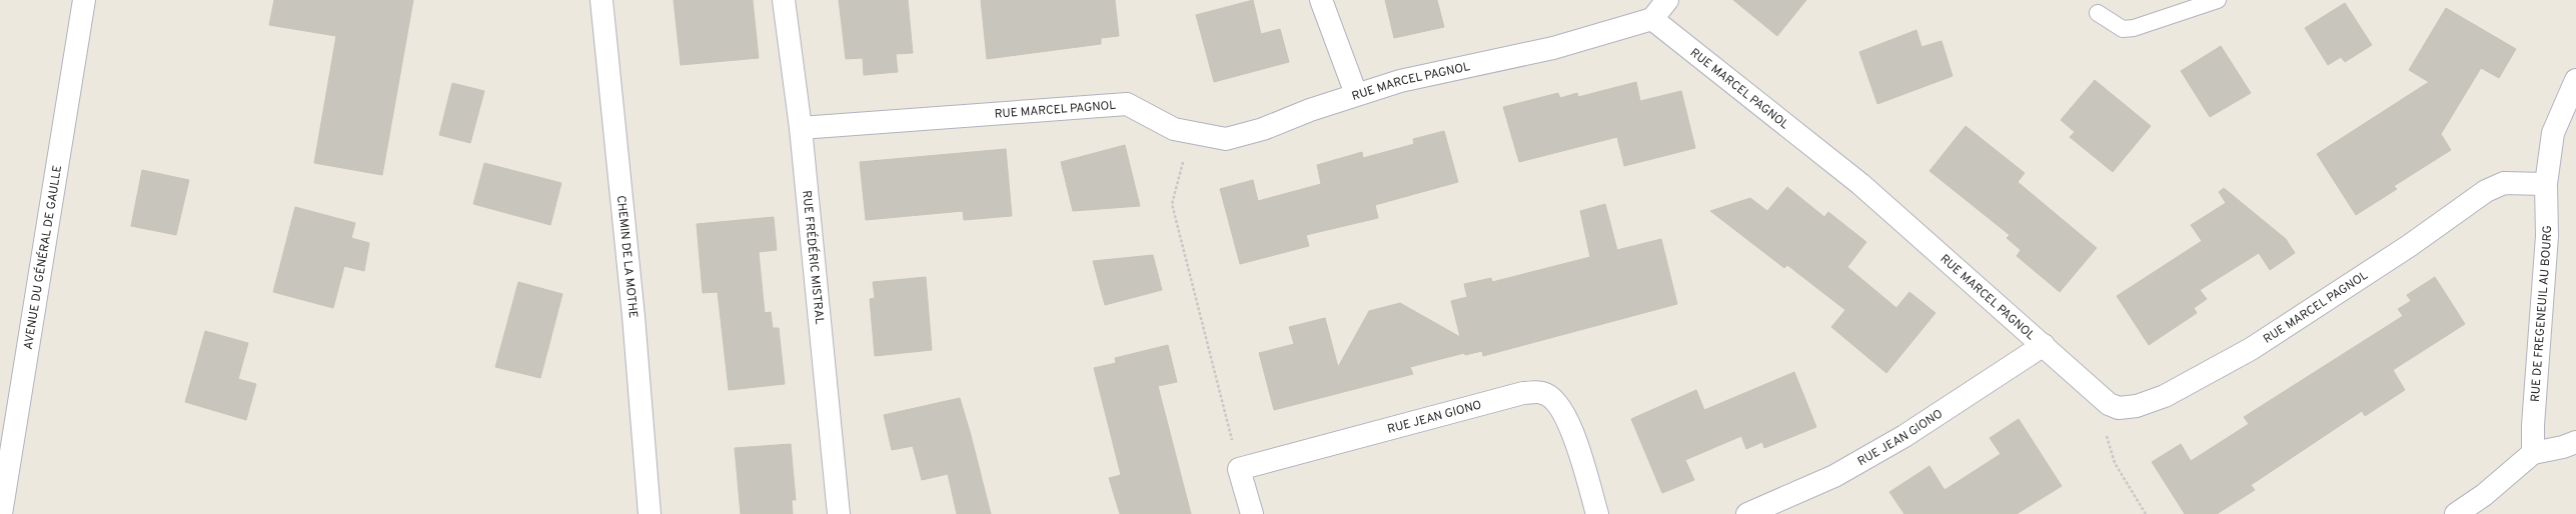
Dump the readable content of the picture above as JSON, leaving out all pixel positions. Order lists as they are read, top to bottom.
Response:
{
  "streets": {
    "street": [
      "RUE MARCEL PAGNOL",
      "AVENUE DU GÉNÉRAL DE GAULLE",
      "CHEMIN DE LA MOTHE",
      "RUE FRÉDÉRIC MISTRAL",
      "RUE DE FREGENEUIL AU BOURG",
      "RUE JEAN GIONO"
    ]
  },
  "crossings": [
    ["RUE MARCEL PAGNOL", "RUE FRÉDÉRIC MISTRAL"],
    ["RUE MARCEL PAGNOL", "RUE DE FREGENEUIL AU BOURG"],
    ["RUE MARCEL PAGNOL", "RUE JEAN GIONO"]
  ]
}
